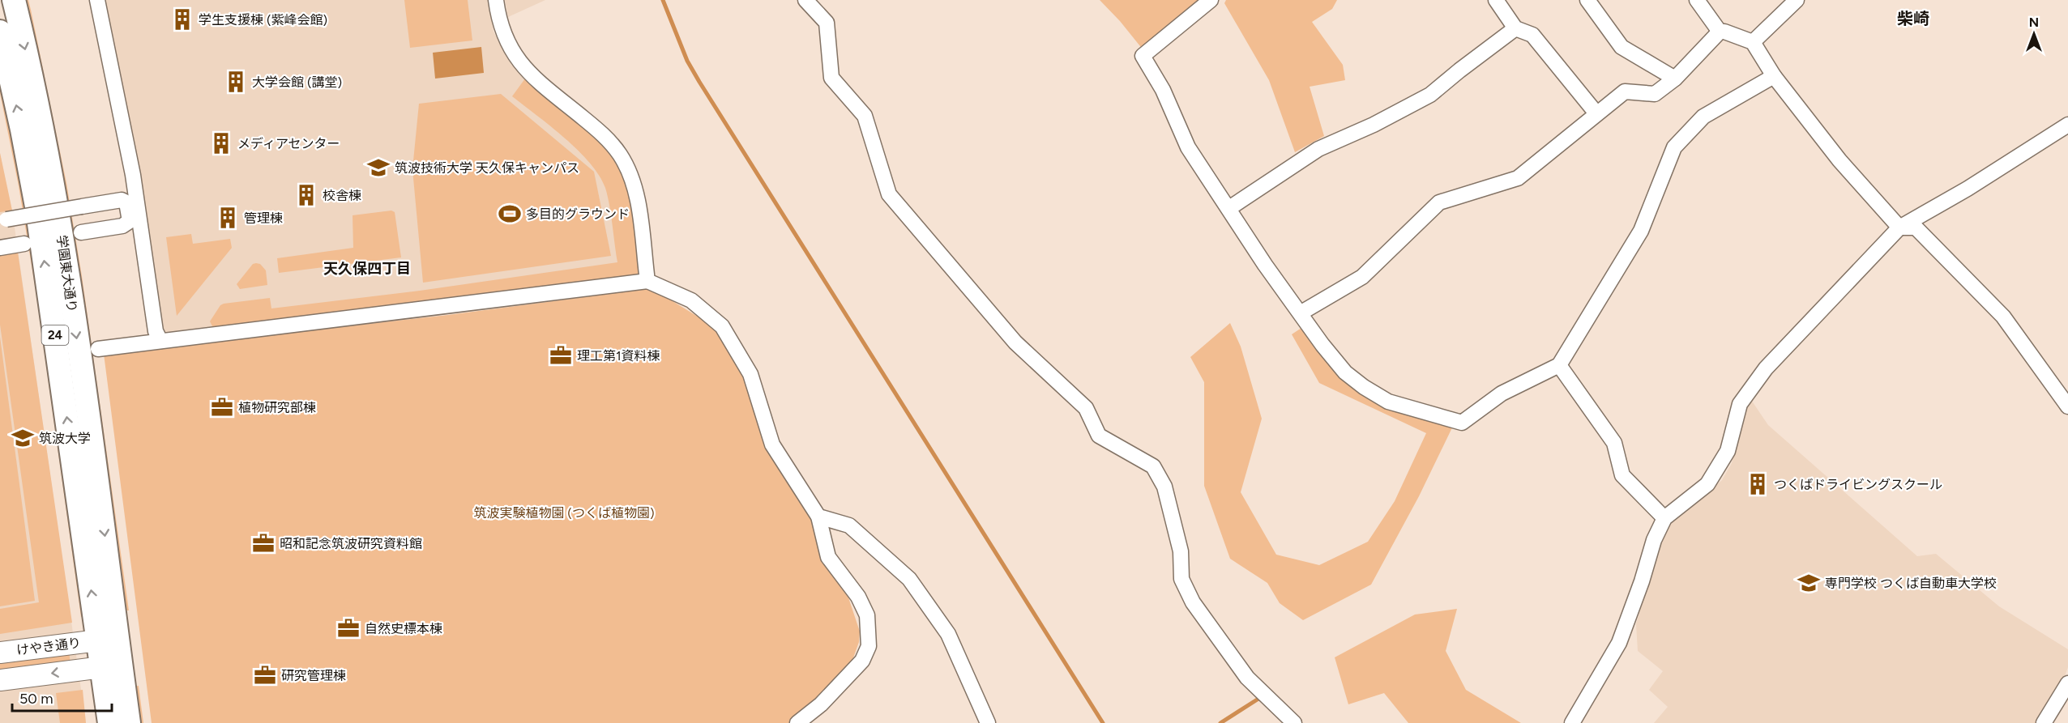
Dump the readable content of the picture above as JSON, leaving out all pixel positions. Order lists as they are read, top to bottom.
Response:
{
  "streets": {
    "main road": ["学園東大通り", "24"],
    "street": ["けやき通り"]
  },
  "crossings": [
    ["学園東大通り", "けやき通り"]
  ],
  "districts": ["柴崎", "天久保四丁目"],
  "parks": ["筑波実験植物園 (つくば植物園)"],
  "places": {
    "building": [
      "学生支援棟 (紫峰会館)",
      "大学会館 (講堂)",
      "メディアセンター",
      "校舎棟",
      "管理棟",
      "つくばドライビングスクール"
    ],
    "school or university": ["筑波技術大学 天久保キャンパス", "筑波大学", "専門学校 つくば自動車大学校"],
    "sports": ["多目的グラウンド"],
    "office": [
      "理工第1資料棟",
      "植物研究部棟",
      "昭和記念筑波研究資料館",
      "自然史標本棟",
      "研究管理棟"
    ]
  },
  "scale_bar": "50 m",
  "north": "top"
}
